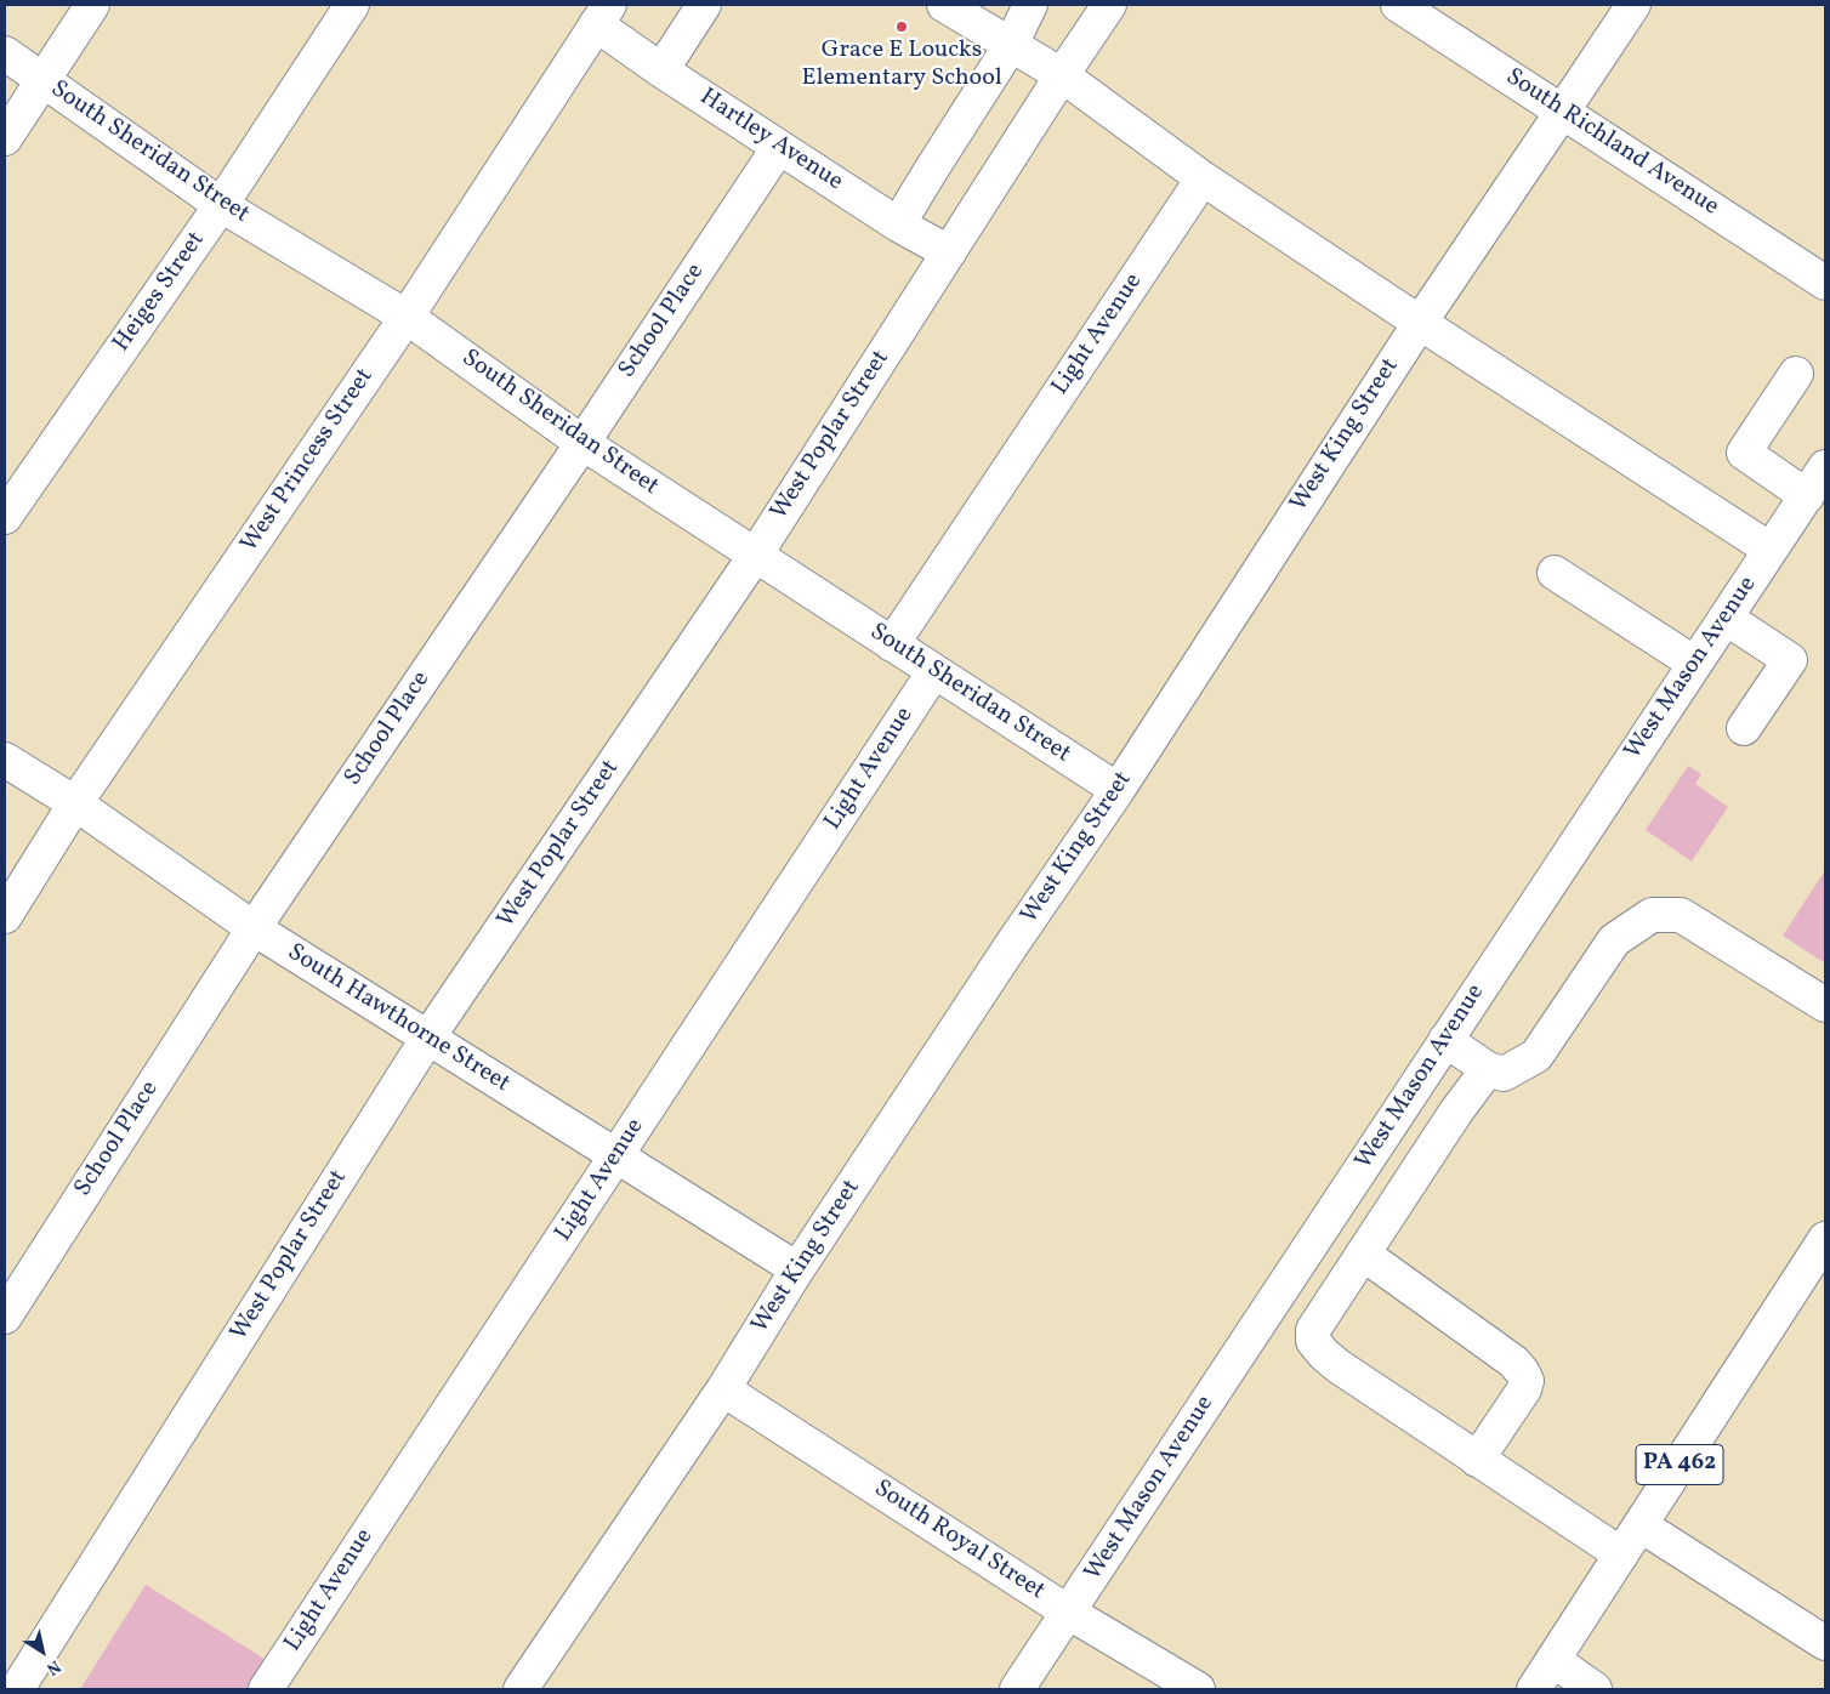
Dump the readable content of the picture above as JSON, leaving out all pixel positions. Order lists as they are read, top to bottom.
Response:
{
  "streets": {
    "street": [
      "Hartley Avenue",
      "South Richland Avenue",
      "South Sheridan Street",
      "Heiges Street",
      "School Place",
      "Light Avenue",
      "West Poplar Street",
      "West King Street",
      "West Princess Street",
      "West Mason Avenue",
      "South Hawthorne Street",
      "PA 462",
      "South Royal Street"
    ]
  },
  "crossings": [
    ["Hartley Avenue", "School Place"],
    ["Hartley Avenue", "West Poplar Street"],
    ["Hartley Avenue", "West Princess Street"],
    ["South Richland Avenue", "West King Street"],
    ["South Sheridan Street", "Heiges Street"],
    ["South Sheridan Street", "School Place"],
    ["South Sheridan Street", "Light Avenue"],
    ["South Sheridan Street", "West Poplar Street"],
    ["South Sheridan Street", "West King Street"],
    ["South Sheridan Street", "West Princess Street"],
    ["School Place", "South Hawthorne Street"],
    ["Light Avenue", "South Hawthorne Street"],
    ["West Poplar Street", "South Hawthorne Street"],
    ["West King Street", "South Hawthorne Street"],
    ["West King Street", "South Royal Street"],
    ["West Princess Street", "South Hawthorne Street"],
    ["West Mason Avenue", "South Royal Street"]
  ],
  "places": ["Grace E Loucks Elementary School"],
  "north": "bottom right"
}
